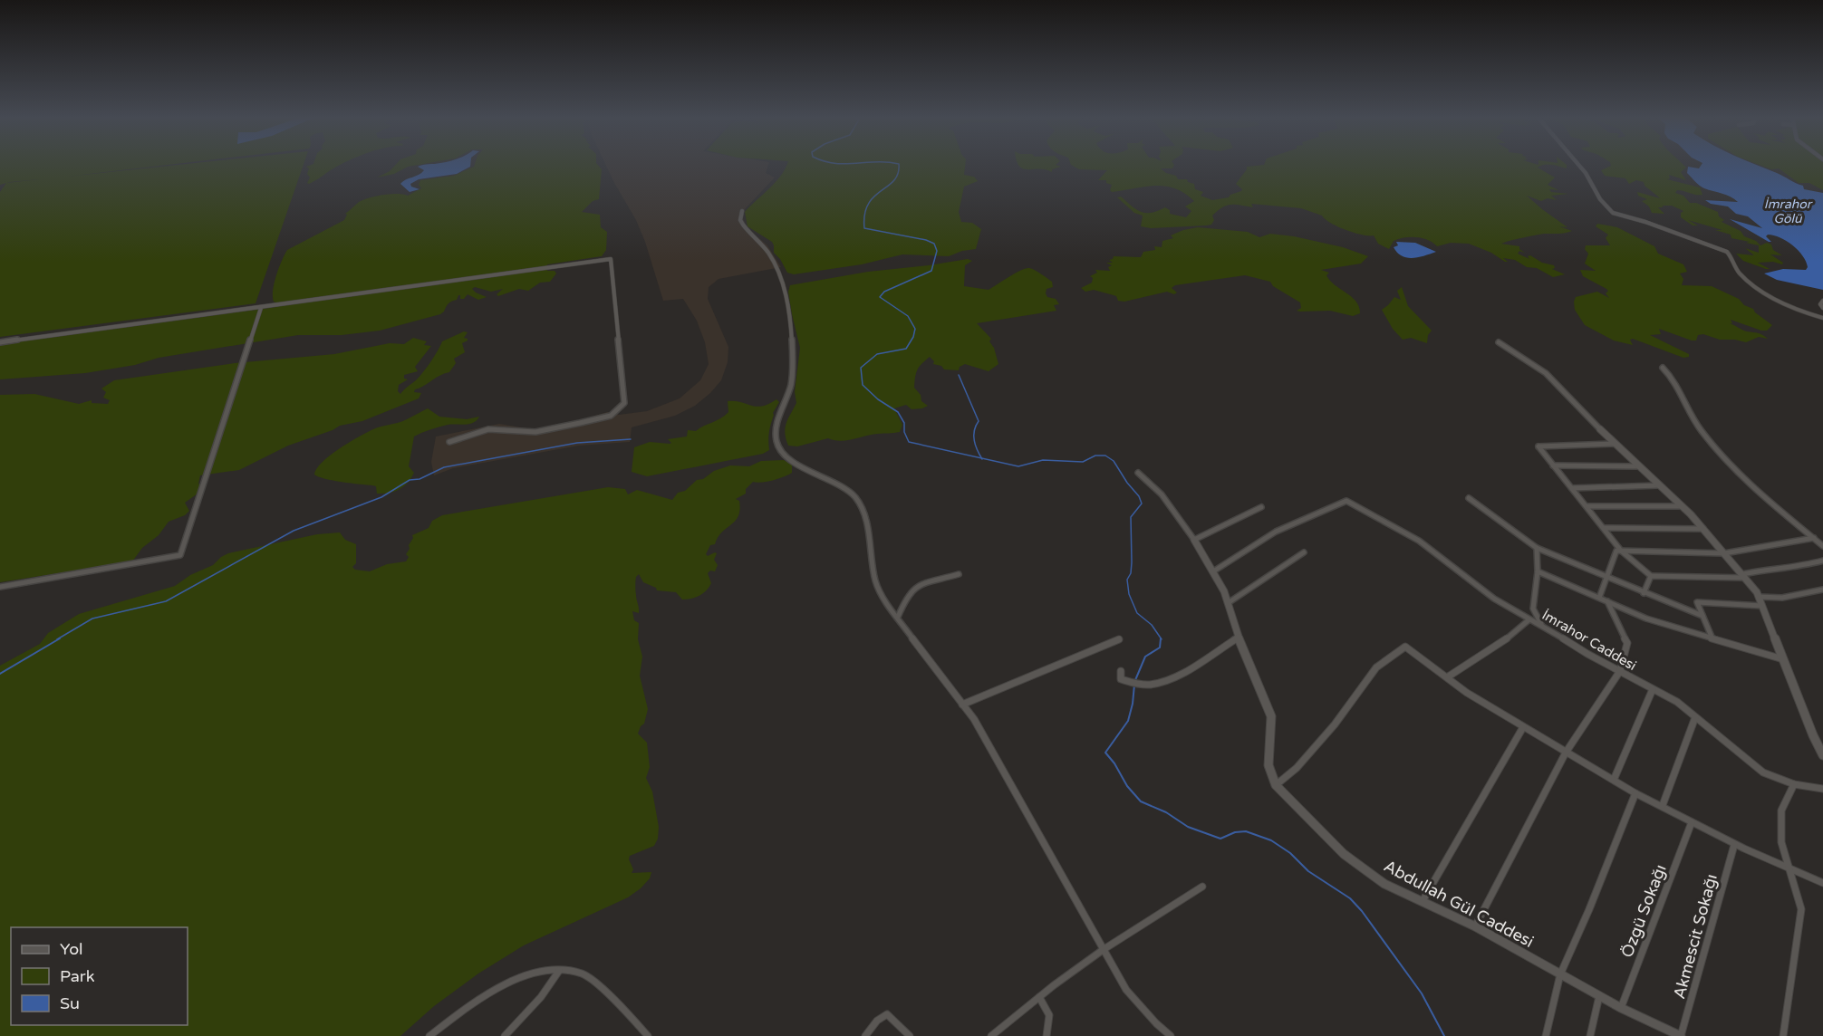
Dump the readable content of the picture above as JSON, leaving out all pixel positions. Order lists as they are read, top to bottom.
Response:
{
  "streets": {
    "street": [
      "İmrahor Caddesi",
      "Abdullah Gül Caddesi",
      "Özgü Sokağı",
      "Akmescit Sokağı"
    ]
  },
  "crossings": [
    ["İmrahor Caddesi", "Abdullah Gül Caddesi"],
    ["Abdullah Gül Caddesi", "Özgü Sokağı"],
    ["Abdullah Gül Caddesi", "Akmescit Sokağı"]
  ],
  "water": ["İmrahor Gölü"],
  "legend": ["Yol", "Park", "Su"]
}
